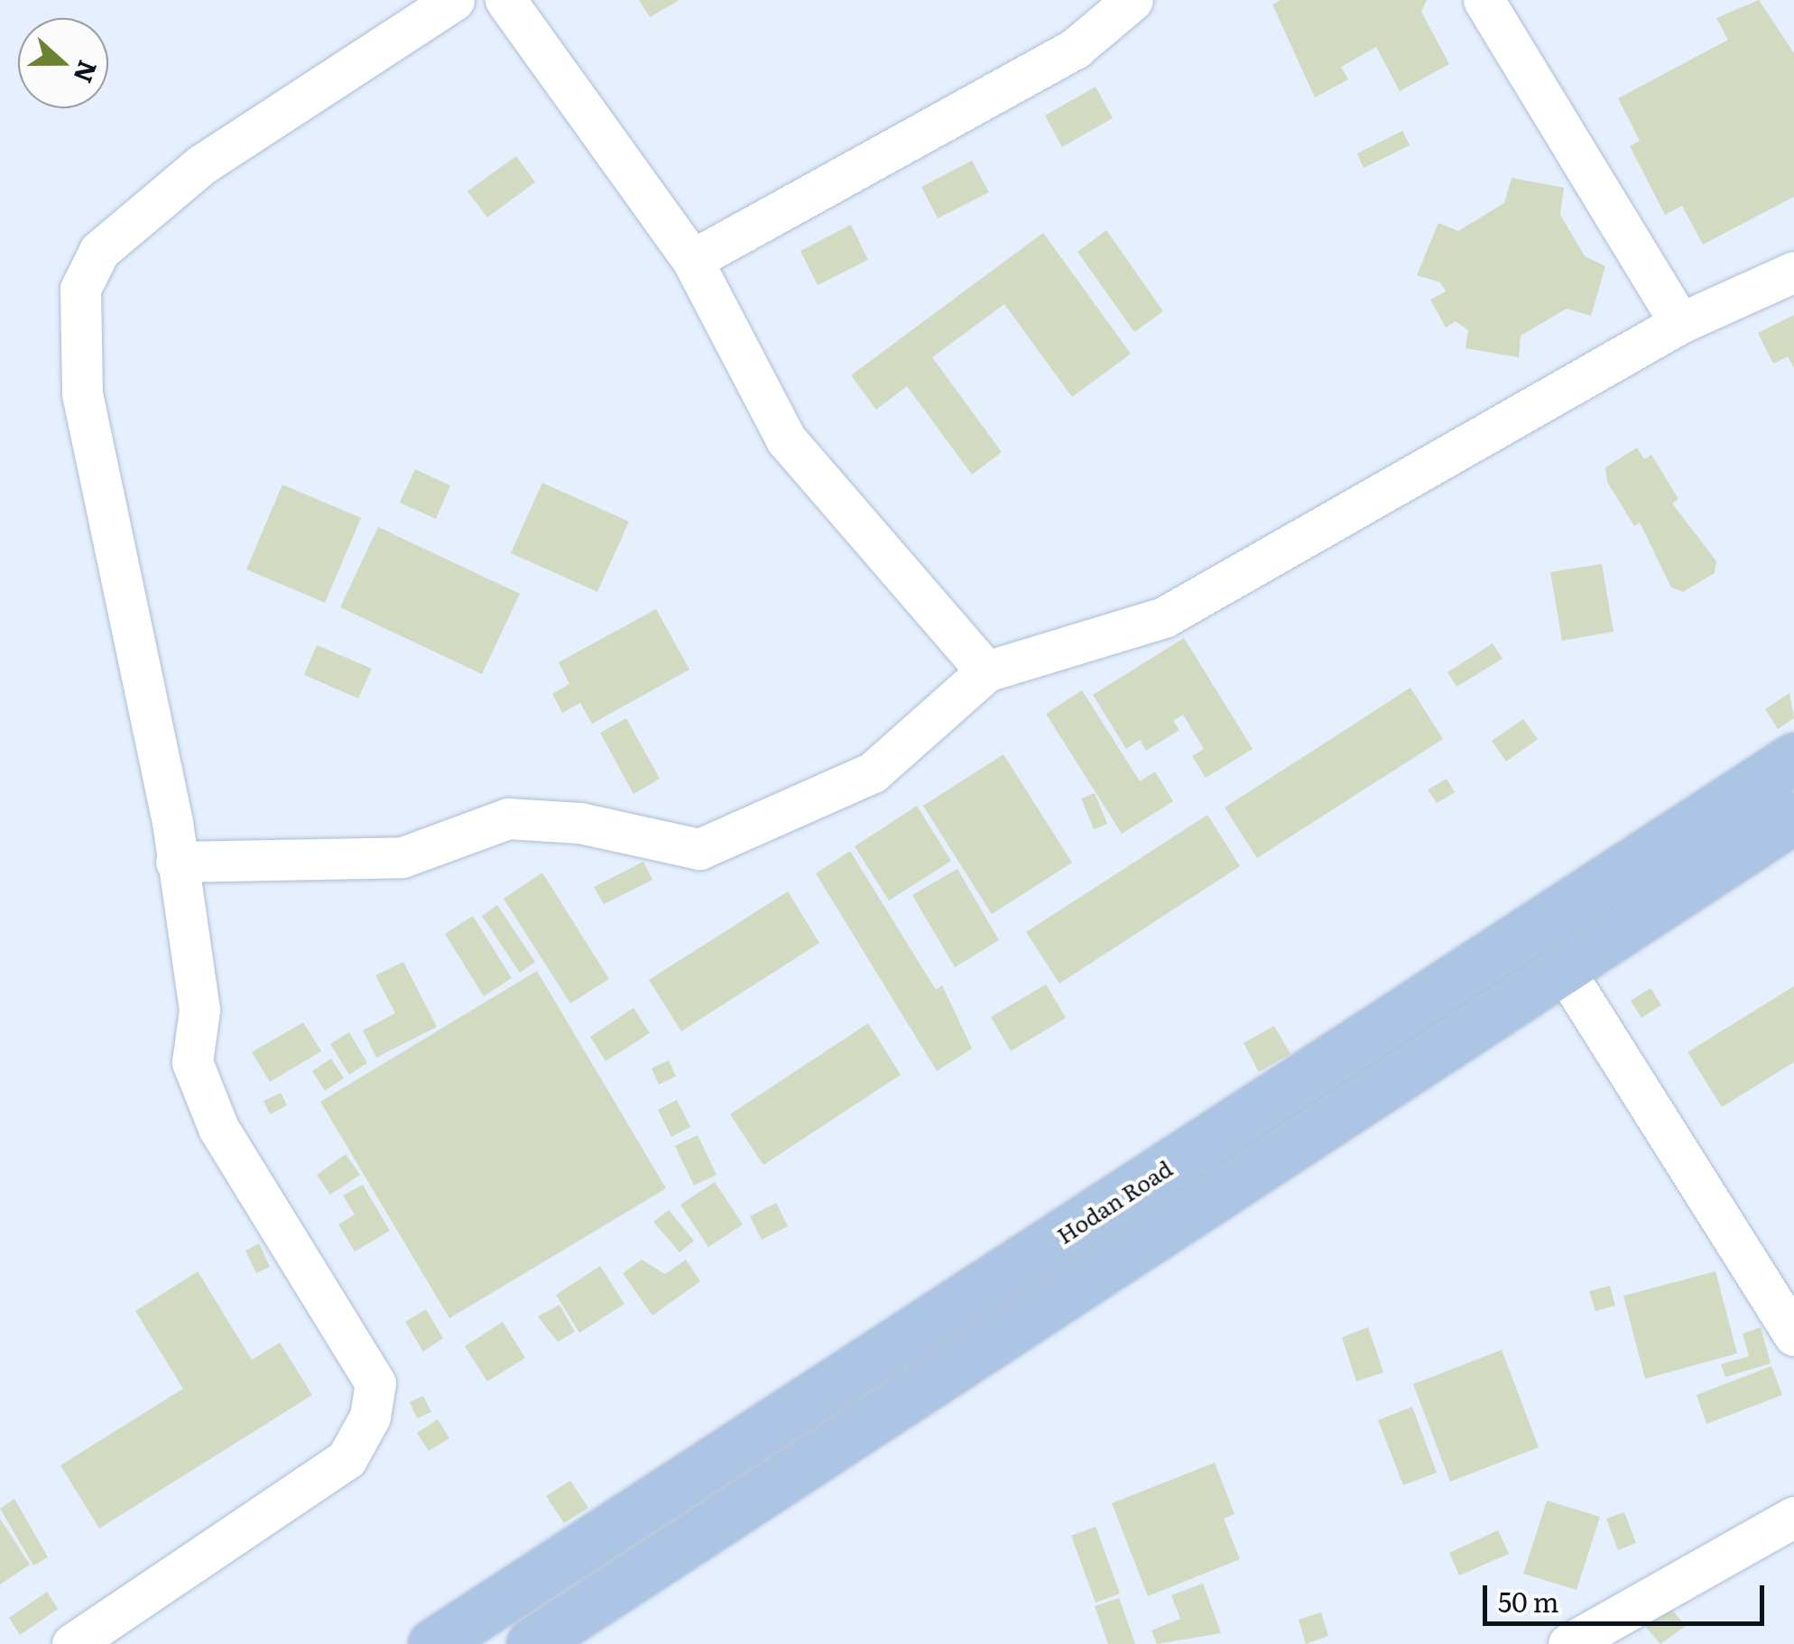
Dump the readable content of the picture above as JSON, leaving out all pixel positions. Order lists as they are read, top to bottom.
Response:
{
  "streets": {
    "main road": ["Hodan Road"]
  },
  "scale_bar": "50 m",
  "north": "right"
}
